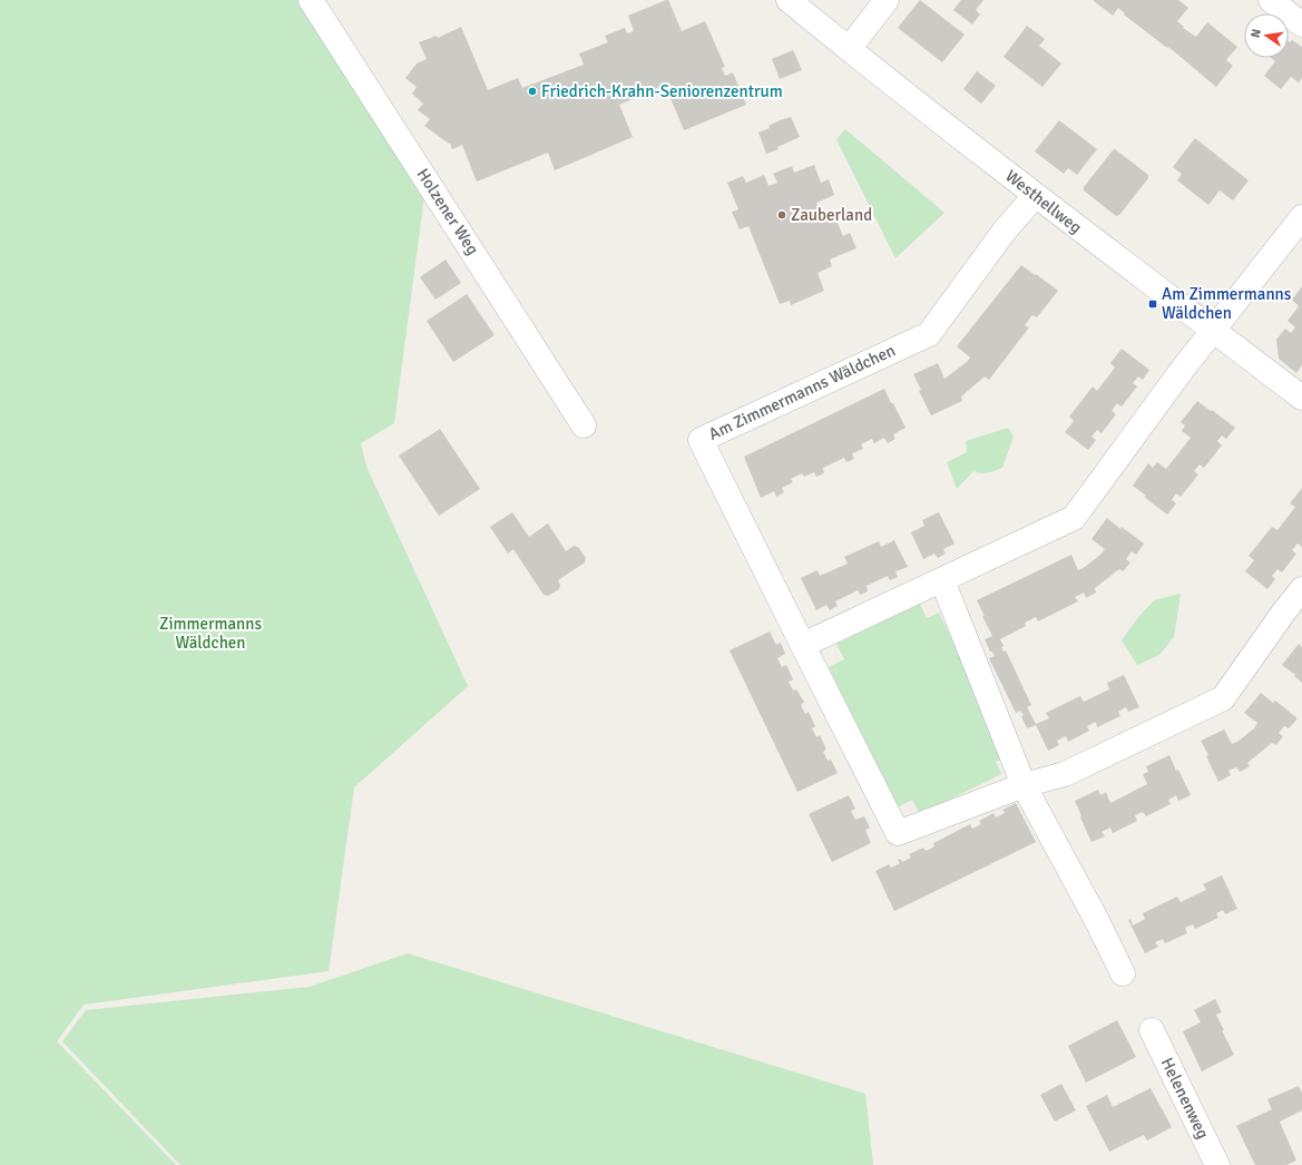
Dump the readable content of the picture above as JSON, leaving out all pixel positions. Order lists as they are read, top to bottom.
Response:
{
  "streets": {
    "street": [
      "Westhellweg",
      "Holzener Weg",
      "Am Zimmermanns Wäldchen",
      "Helenenweg"
    ]
  },
  "crossings": [
    ["Westhellweg", "Am Zimmermanns Wäldchen"]
  ],
  "parks": ["Zimmermanns Wäldchen"],
  "places": {
    "other": ["Friedrich-Krahn-Seniorenzentrum", "Zauberland"],
    "transit": ["Am Zimmermanns Wäldchen"]
  },
  "north": "left"
}
